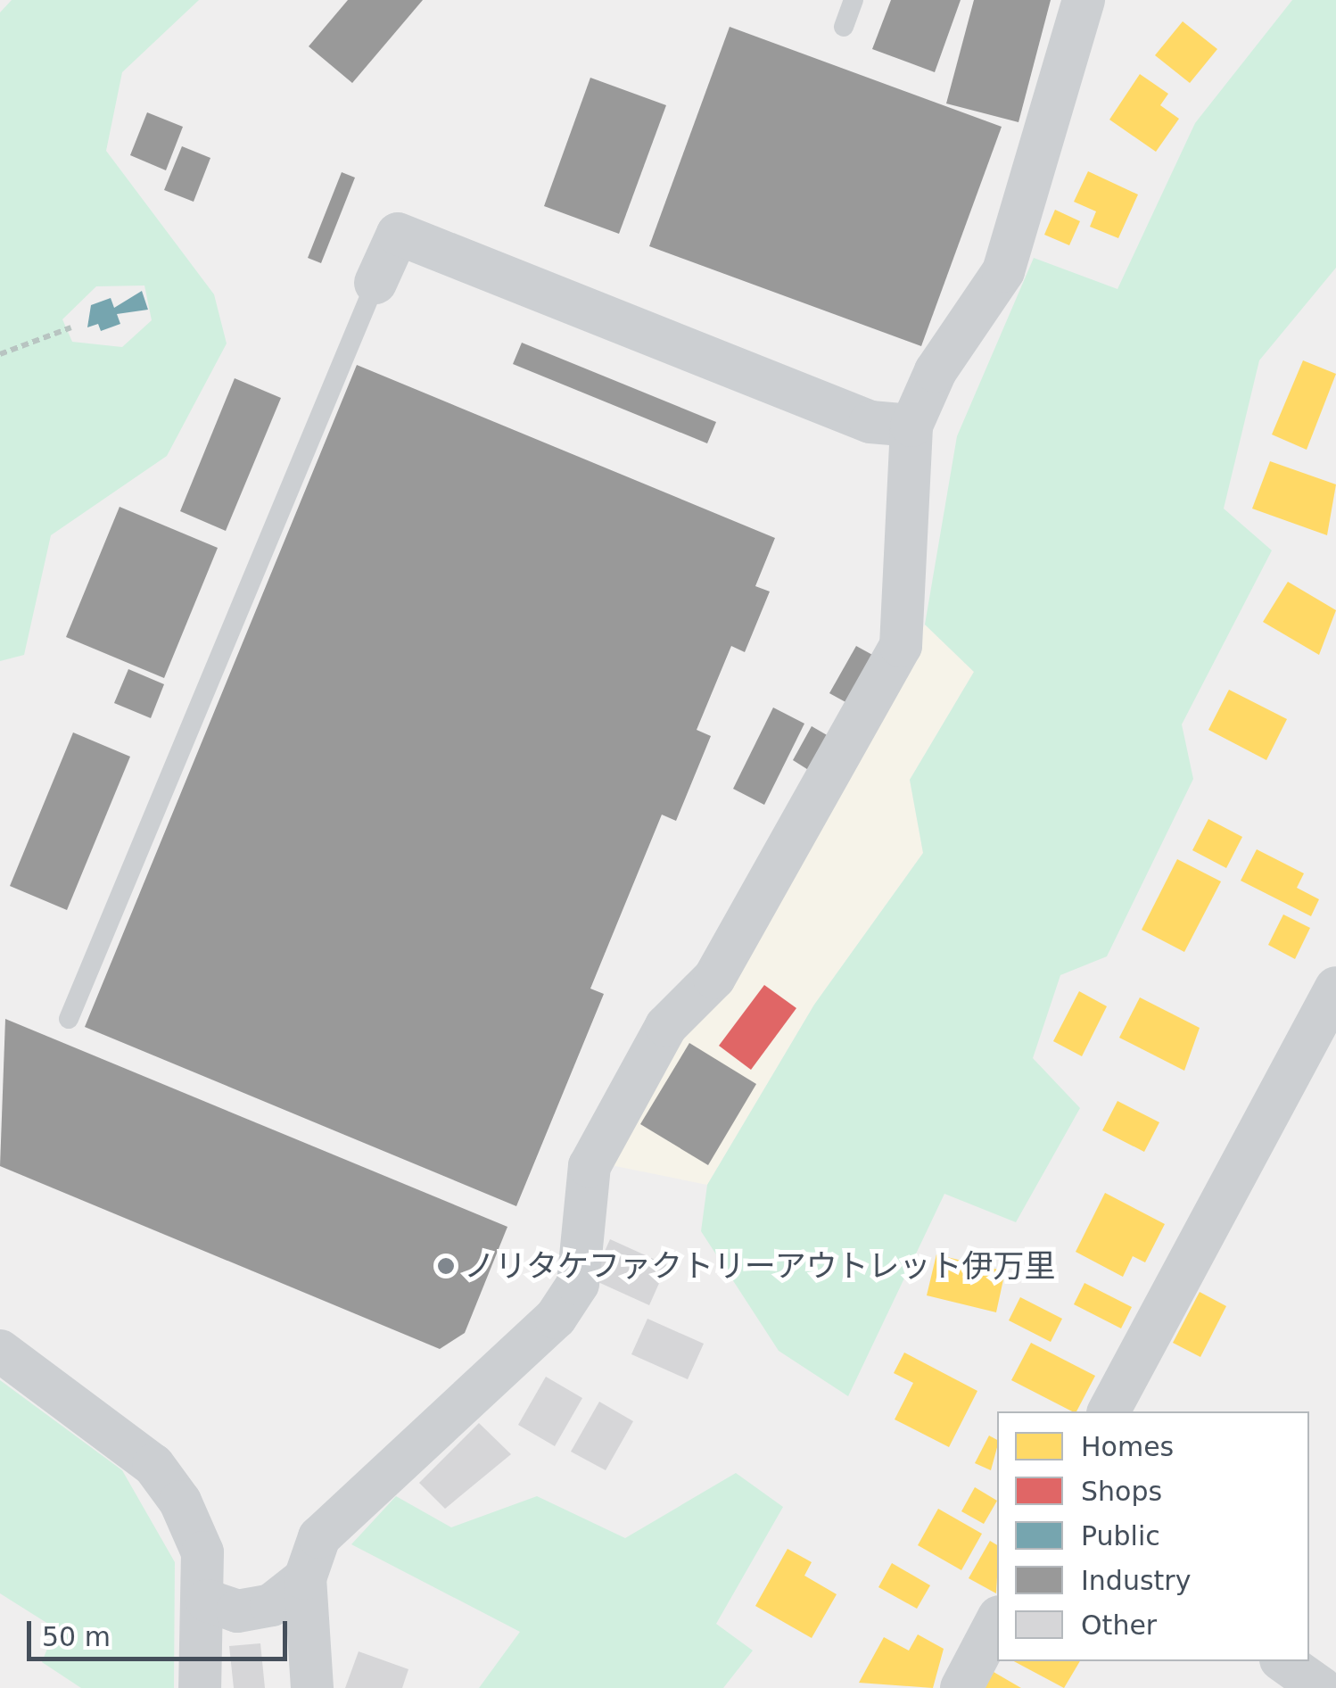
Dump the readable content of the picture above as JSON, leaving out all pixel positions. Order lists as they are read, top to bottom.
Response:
{
  "places": ["ノリタケファクトリーアウトレット伊万里"],
  "legend": [
    "Homes",
    "Shops",
    "Public",
    "Industry",
    "Other"
  ],
  "scale_bar": "50 m"
}
